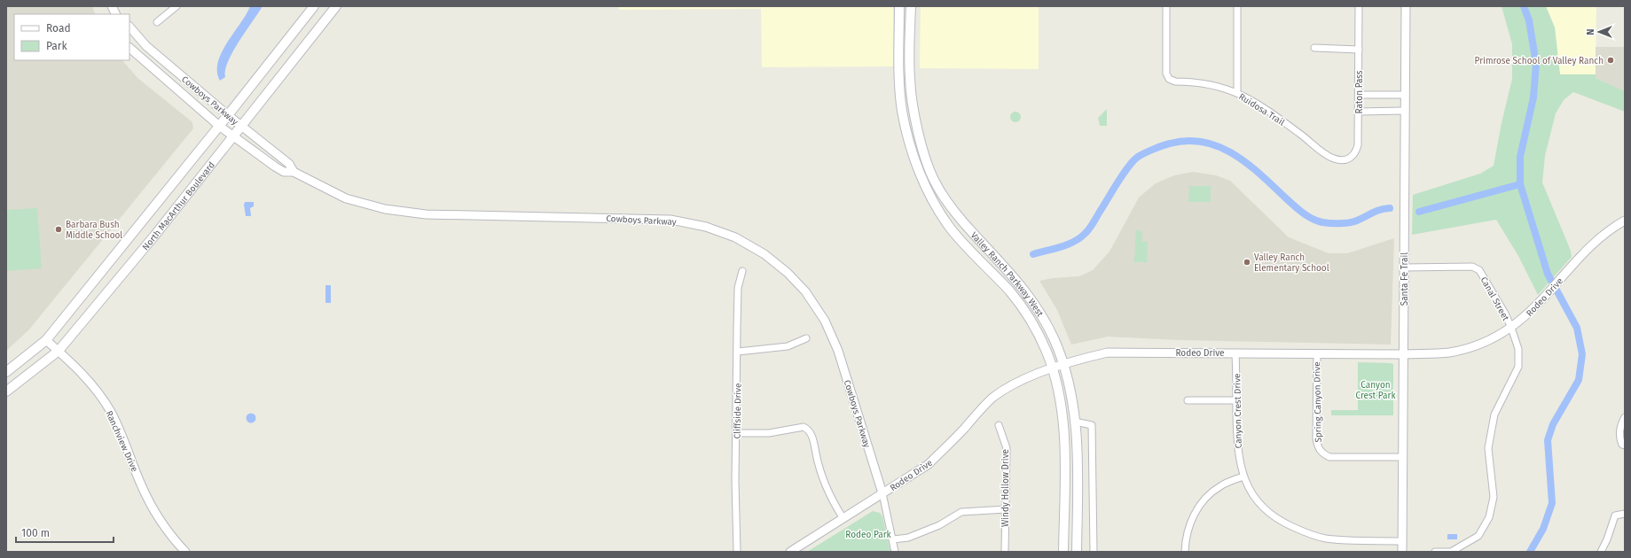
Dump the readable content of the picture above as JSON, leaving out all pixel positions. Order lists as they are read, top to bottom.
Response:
{
  "streets": {
    "main road": ["North MacArthur Boulevard", "Valley Ranch Parkway West"],
    "street": [
      "Raton Pass",
      "Cowboys Parkway",
      "Ruidosa Trail",
      "Santa Fe Trail",
      "Rodeo Drive",
      "Canal Street",
      "Spring Canyon Drive",
      "Cliffside Drive",
      "Canyon Crest Drive",
      "Ranchview Drive",
      "Windy Hollow Drive"
    ]
  },
  "crossings": [
    ["Raton Pass", "Ruidosa Trail"],
    ["Cowboys Parkway", "North MacArthur Boulevard"],
    ["Cowboys Parkway", "Rodeo Drive"],
    ["North MacArthur Boulevard", "Ranchview Drive"],
    ["Valley Ranch Parkway West", "Rodeo Drive"],
    ["Santa Fe Trail", "Rodeo Drive"],
    ["Santa Fe Trail", "Canal Street"],
    ["Santa Fe Trail", "Spring Canyon Drive"],
    ["Santa Fe Trail", "Canyon Crest Drive"],
    ["Rodeo Drive", "Canal Street"],
    ["Rodeo Drive", "Spring Canyon Drive"],
    ["Rodeo Drive", "Canyon Crest Drive"]
  ],
  "parks": ["Canyon Crest Park", "Rodeo Park"],
  "places": ["Primrose School of Valley Ranch", "Barbara Bush Middle School", "Valley Ranch Elementary School"],
  "legend": ["Road", "Park"],
  "scale_bar": "100 m",
  "north": "left"
}
